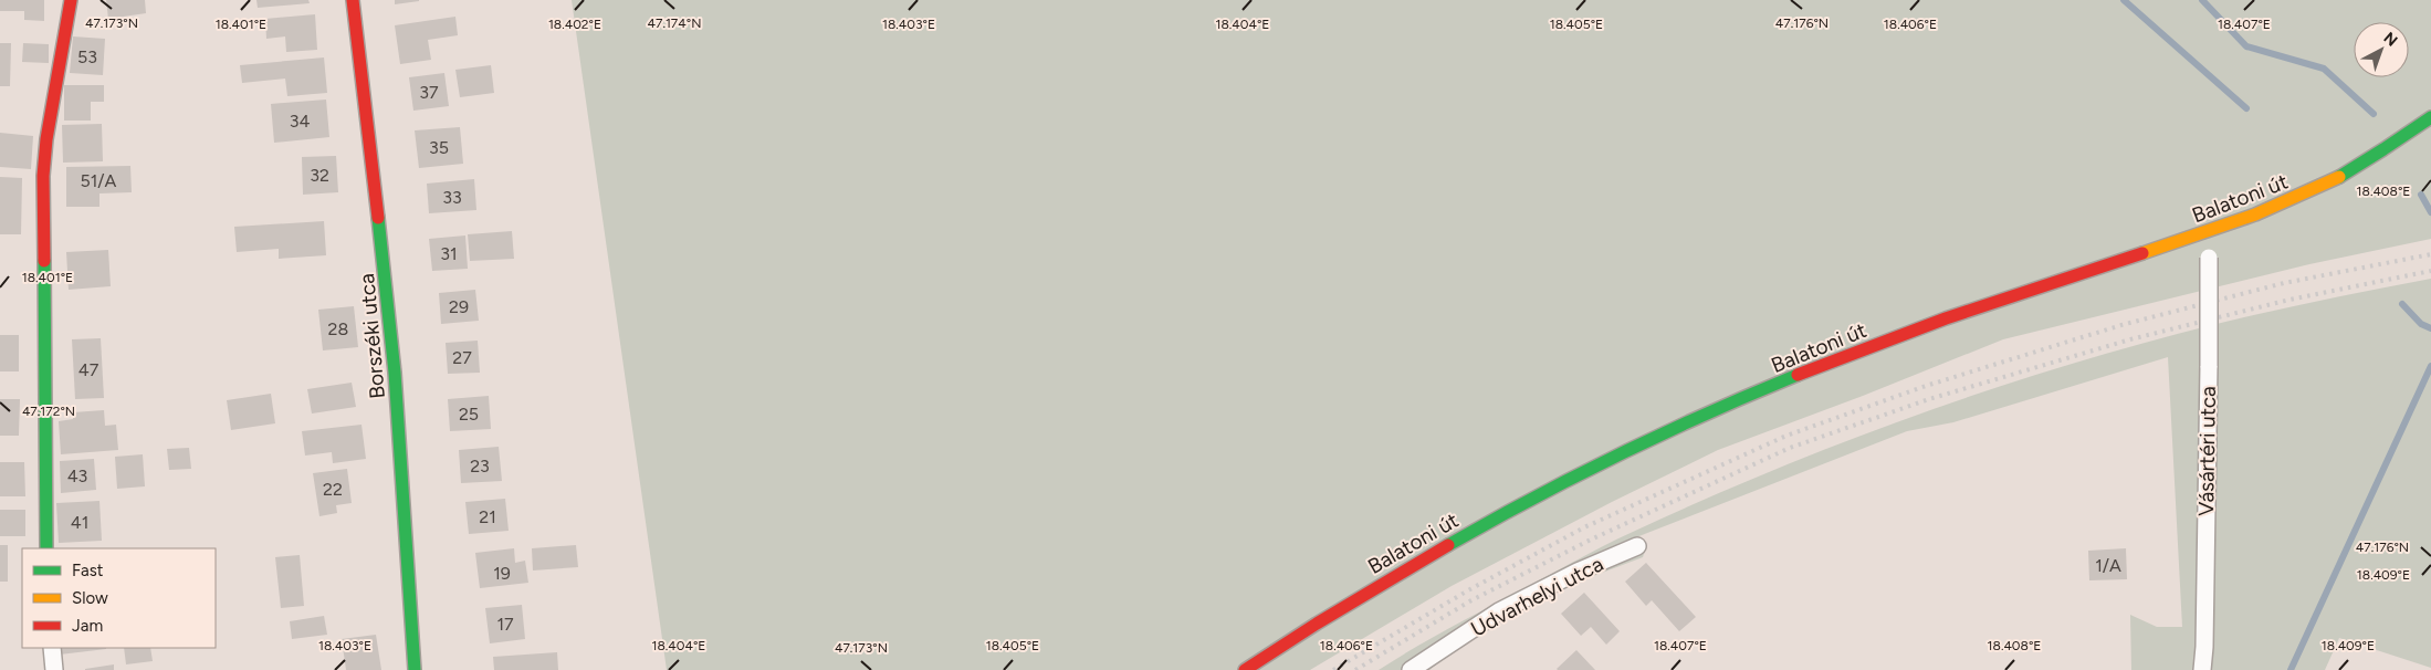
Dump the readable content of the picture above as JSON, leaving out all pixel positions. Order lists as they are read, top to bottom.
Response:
{
  "streets": {
    "main road": ["Balatoni út", "Borszéki utca"],
    "street": ["Vásártéri utca", "Udvarhelyi utca"]
  },
  "crossings": [
    ["Balatoni út", "Vásártéri utca"]
  ],
  "house_numbers": [
    "53",
    "37",
    "34",
    "35",
    "32",
    "51/A",
    "33",
    "31",
    "29",
    "28",
    "27",
    "47",
    "25",
    "23",
    "43",
    "22",
    "21",
    "41",
    "1/A",
    "19",
    "17"
  ],
  "legend": ["Fast", "Slow", "Jam"],
  "north": "top right",
  "coordinates": [
    "47.173°N",
    "47.174°N",
    "47.176°N",
    "18.402°E",
    "18.403°E",
    "18.404°E",
    "18.405°E",
    "18.406°E",
    "18.401°E",
    "18.407°E",
    "18.408°E",
    "47.172°N",
    "18.409°E"
  ]
}
